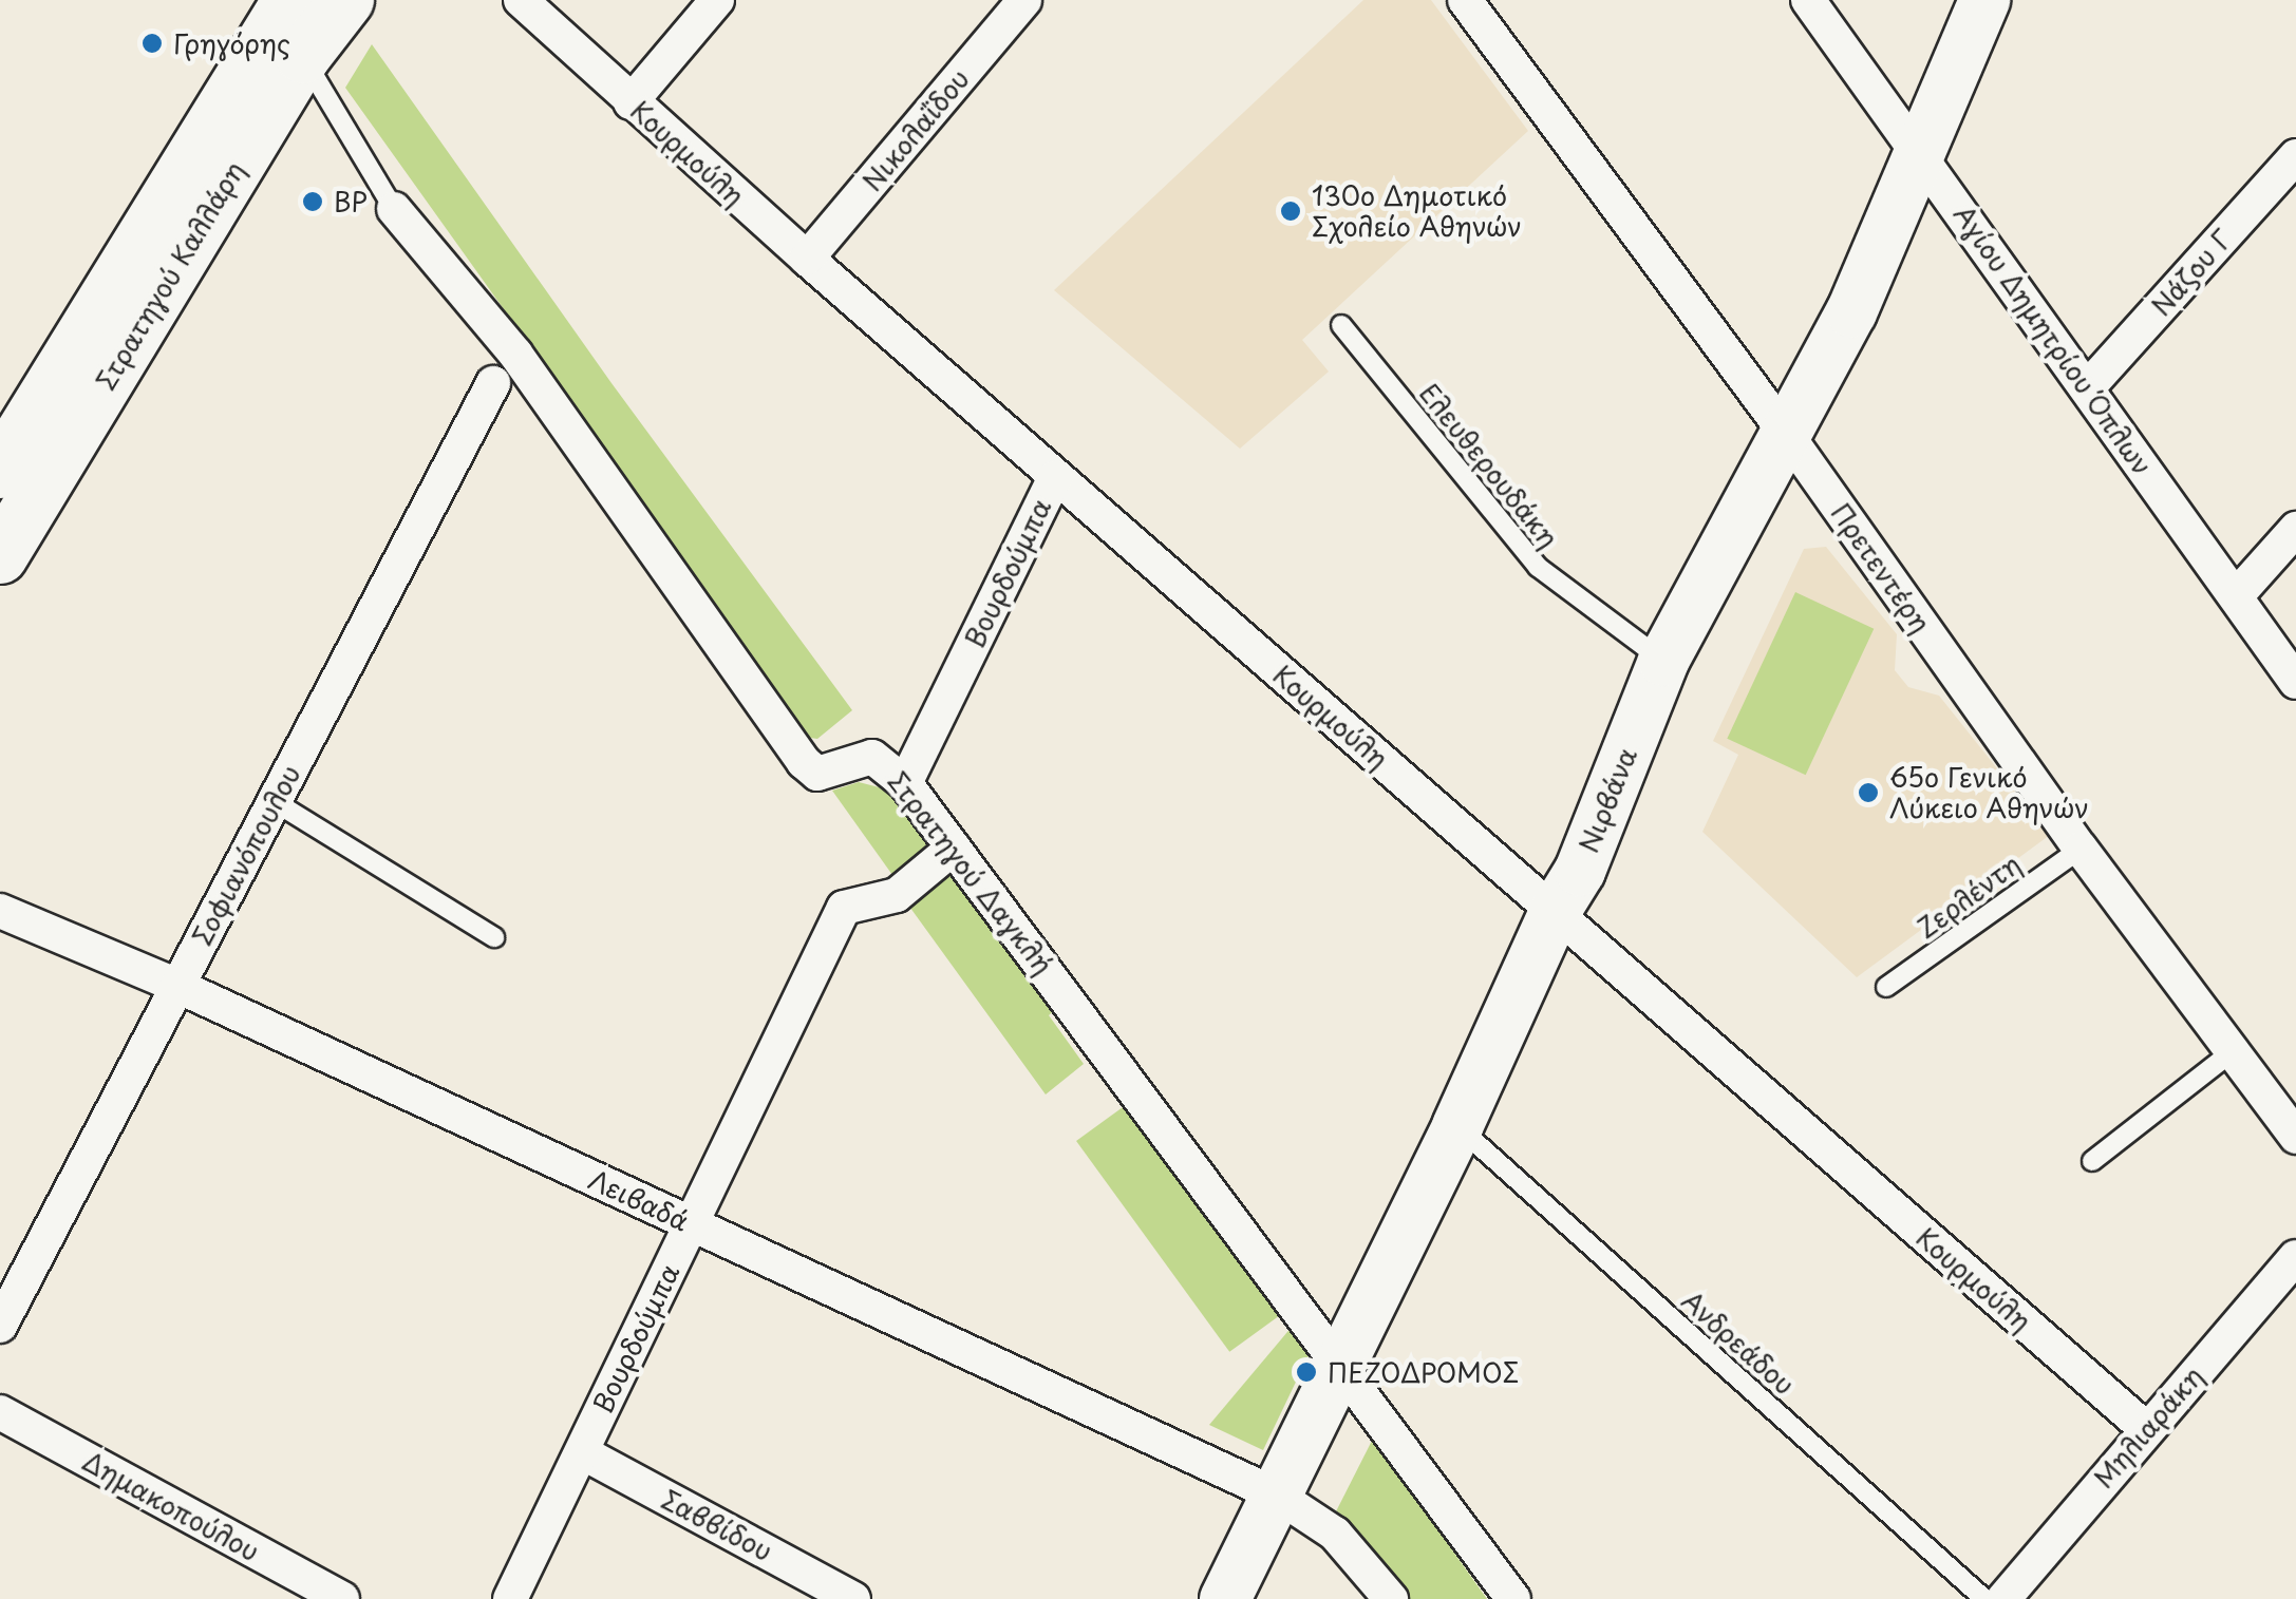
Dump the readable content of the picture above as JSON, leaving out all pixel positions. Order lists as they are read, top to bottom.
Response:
{
  "streets": {
    "main road": ["Στρατηγού Καλλάρη"],
    "street": [
      "Νικολαΐδου",
      "Κουρμούλη",
      "Νάζου Γ",
      "Αγίου Δημητρίου Όπλων",
      "Πρετεντέρη",
      "Βουρδούμπα",
      "Νιρβάνα",
      "Σοφιανόπουλου",
      "Στρατηγού Δαγκλή",
      "Λειβαδά",
      "Μηλιαράκη",
      "Δημακοπούλου",
      "Σαββίδου"
    ],
    "lane": ["Ελευθερουδάκη", "Ζερλέντη", "Ανδρεάδου"]
  },
  "crossings": [
    ["Νικολαΐδου", "Κουρμούλη"],
    ["Κουρμούλη", "Βουρδούμπα"],
    ["Κουρμούλη", "Νιρβάνα"],
    ["Κουρμούλη", "Μηλιαράκη"],
    ["Νάζου Γ", "Αγίου Δημητρίου Όπλων"],
    ["Στρατηγού Καλλάρη", "Στρατηγού Δαγκλή"],
    ["Αγίου Δημητρίου Όπλων", "Νιρβάνα"],
    ["Ελευθερουδάκη", "Νιρβάνα"],
    ["Πρετεντέρη", "Νιρβάνα"],
    ["Πρετεντέρη", "Ζερλέντη"],
    ["Βουρδούμπα", "Στρατηγού Δαγκλή"],
    ["Βουρδούμπα", "Λειβαδά"],
    ["Βουρδούμπα", "Σαββίδου"],
    ["Νιρβάνα", "Στρατηγού Δαγκλή"],
    ["Νιρβάνα", "Λειβαδά"],
    ["Νιρβάνα", "Ανδρεάδου"],
    ["Σοφιανόπουλου", "Λειβαδά"]
  ],
  "places": [
    "Γρηγόρης",
    "BP",
    "130ο Δημοτικό Σχολείο Αθηνών",
    "65ο Γενικό Λύκειο Αθηνών",
    "ΠΕΖΟΔΡΟΜΟΣ"
  ]
}
